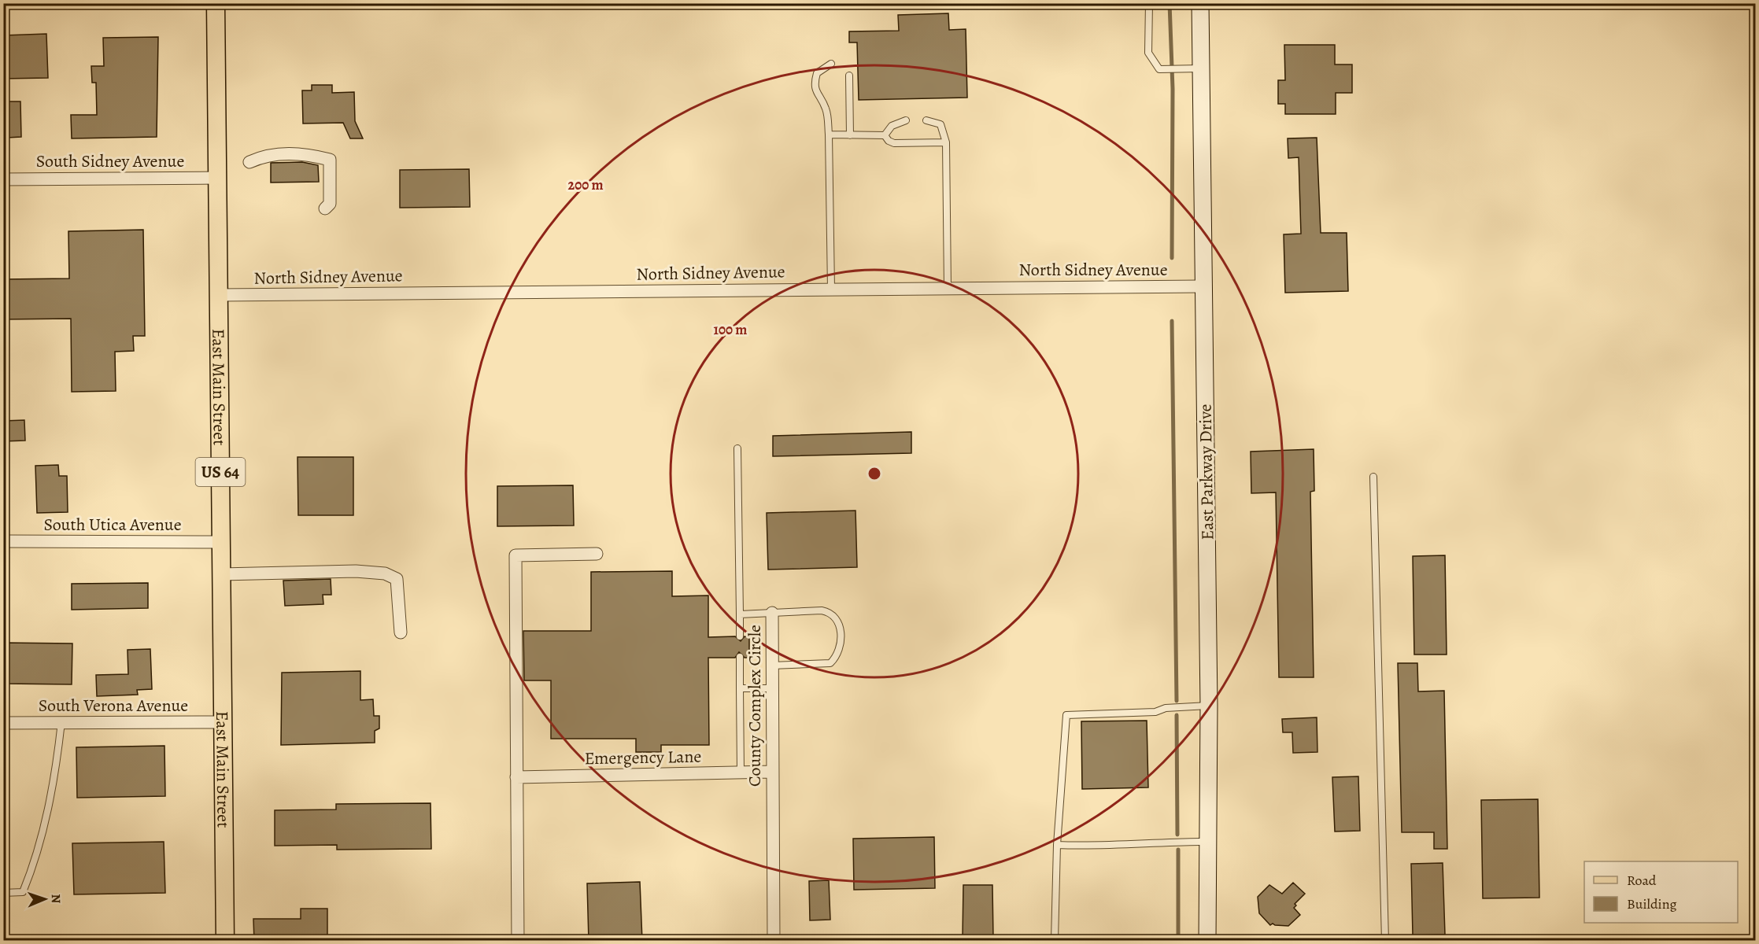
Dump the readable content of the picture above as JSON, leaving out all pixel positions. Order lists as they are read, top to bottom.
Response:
{
  "streets": {
    "main road": ["East Main Street", "US 64", "East Parkway Drive"],
    "street": [
      "South Sidney Avenue",
      "North Sidney Avenue",
      "South Utica Avenue",
      "South Verona Avenue",
      "County Complex Circle",
      "Emergency Lane"
    ]
  },
  "crossings": [
    ["South Sidney Avenue", "East Main Street"],
    ["North Sidney Avenue", "East Main Street"],
    ["North Sidney Avenue", "East Parkway Drive"],
    ["East Main Street", "South Utica Avenue"],
    ["East Main Street", "South Verona Avenue"],
    ["County Complex Circle", "Emergency Lane"]
  ],
  "legend": ["Road", "Building"],
  "north": "right",
  "rings": ["200 m", "100 m"]
}
